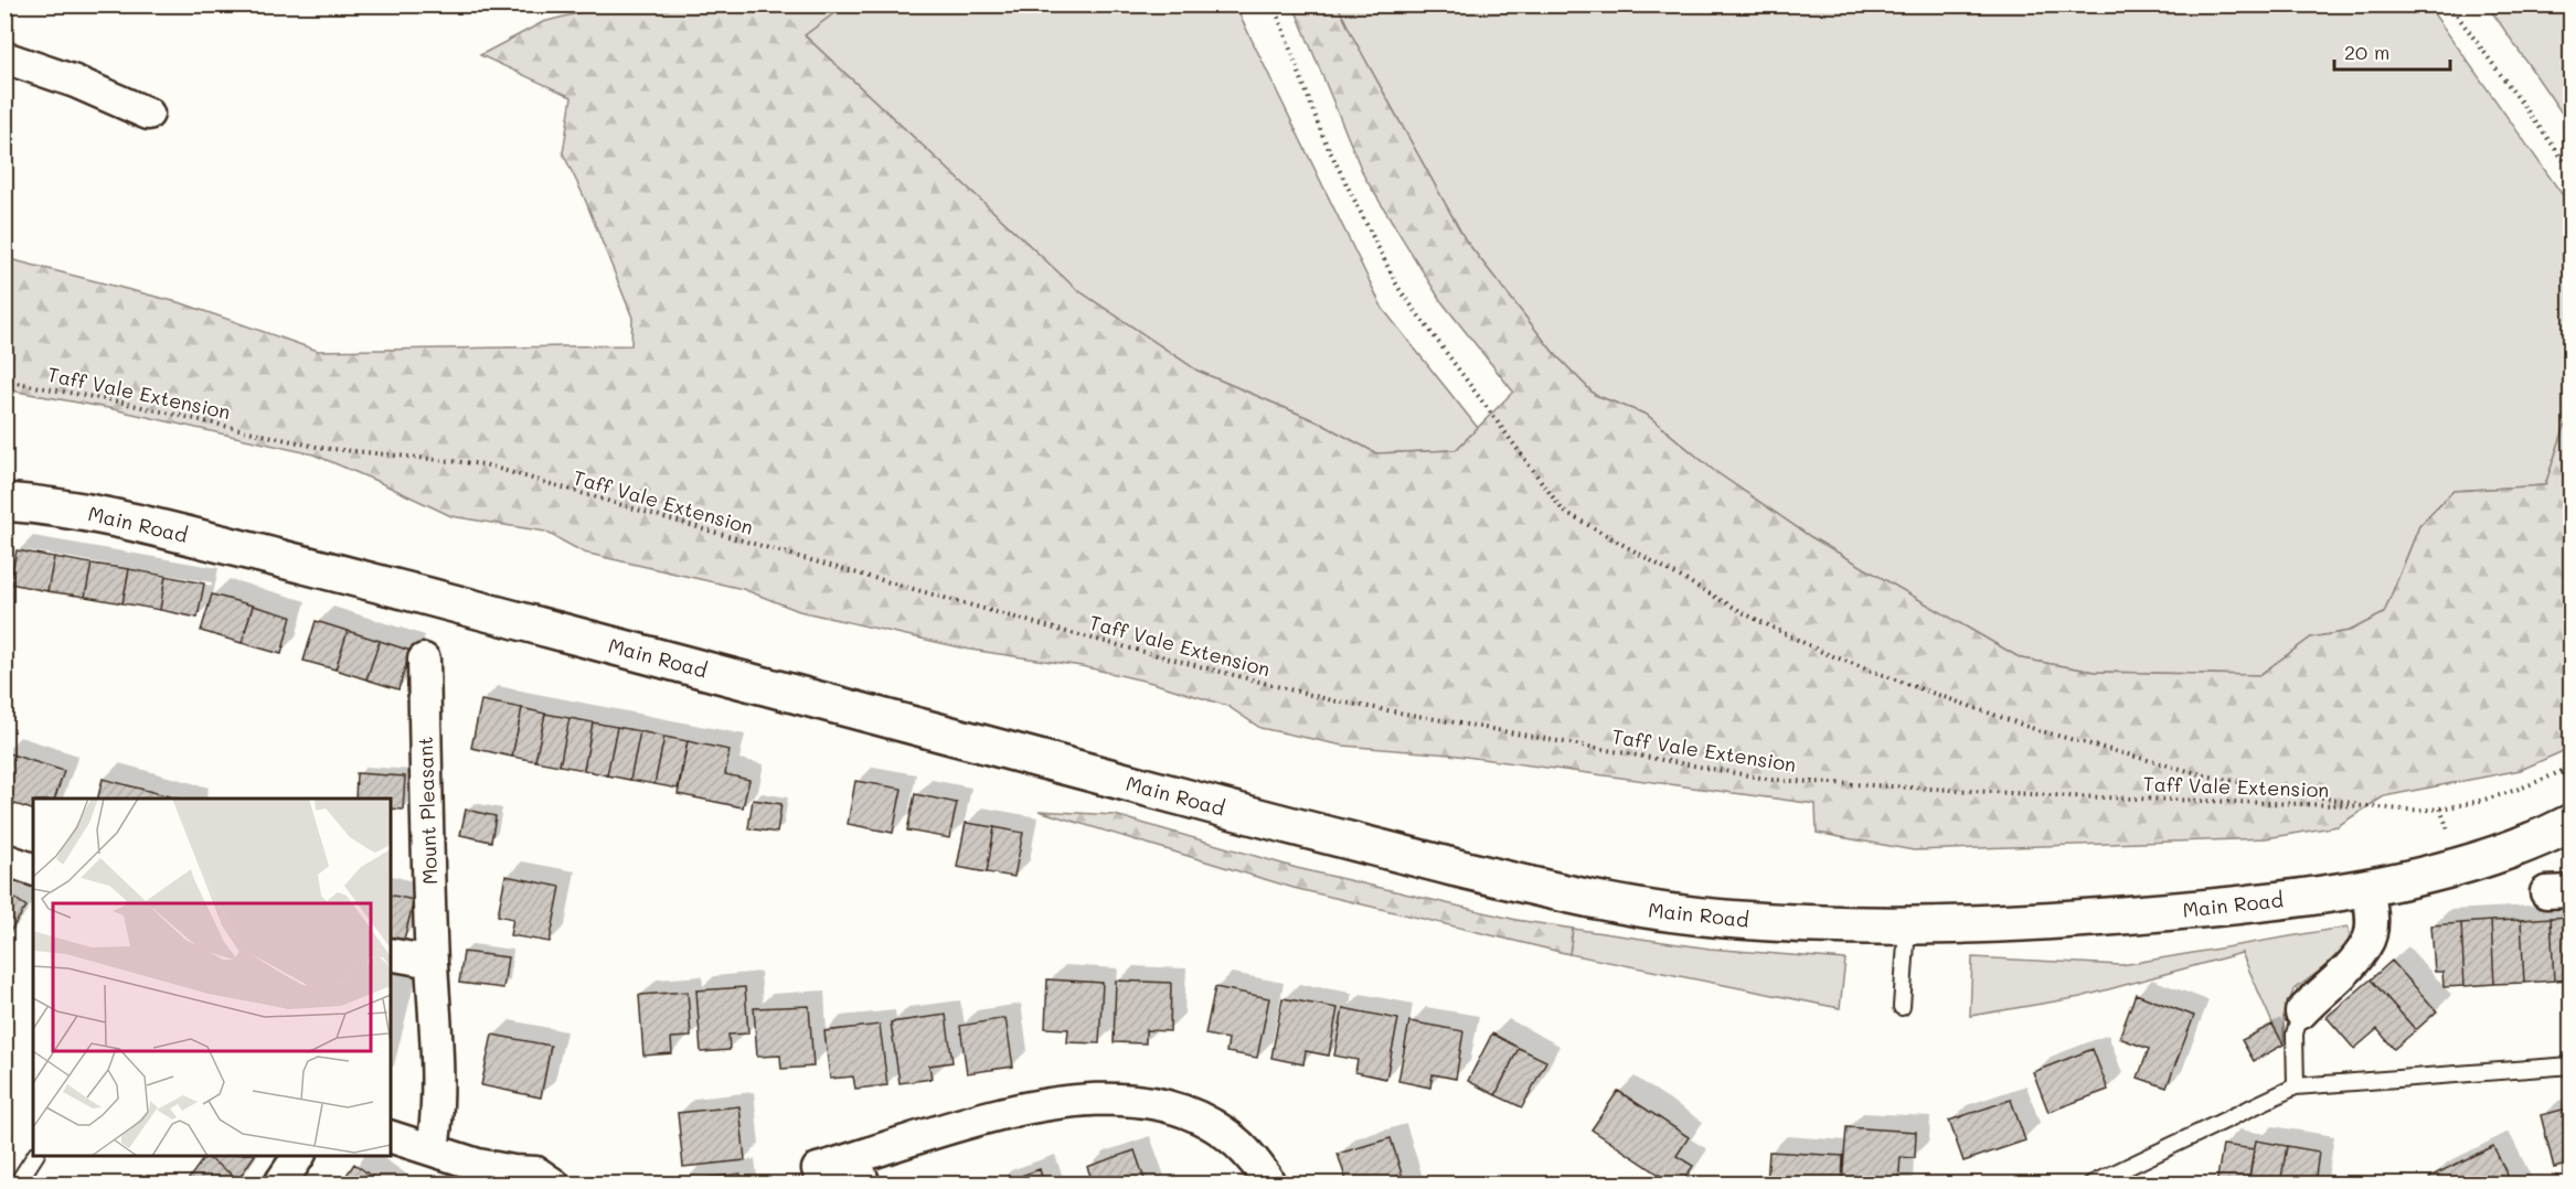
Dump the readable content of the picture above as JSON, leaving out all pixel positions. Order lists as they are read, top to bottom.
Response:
{
  "streets": {
    "main road": ["Main Road"],
    "street": ["Mount Pleasant"],
    "path": ["Taff Vale Extension"]
  },
  "scale_bar": "20 m"
}
